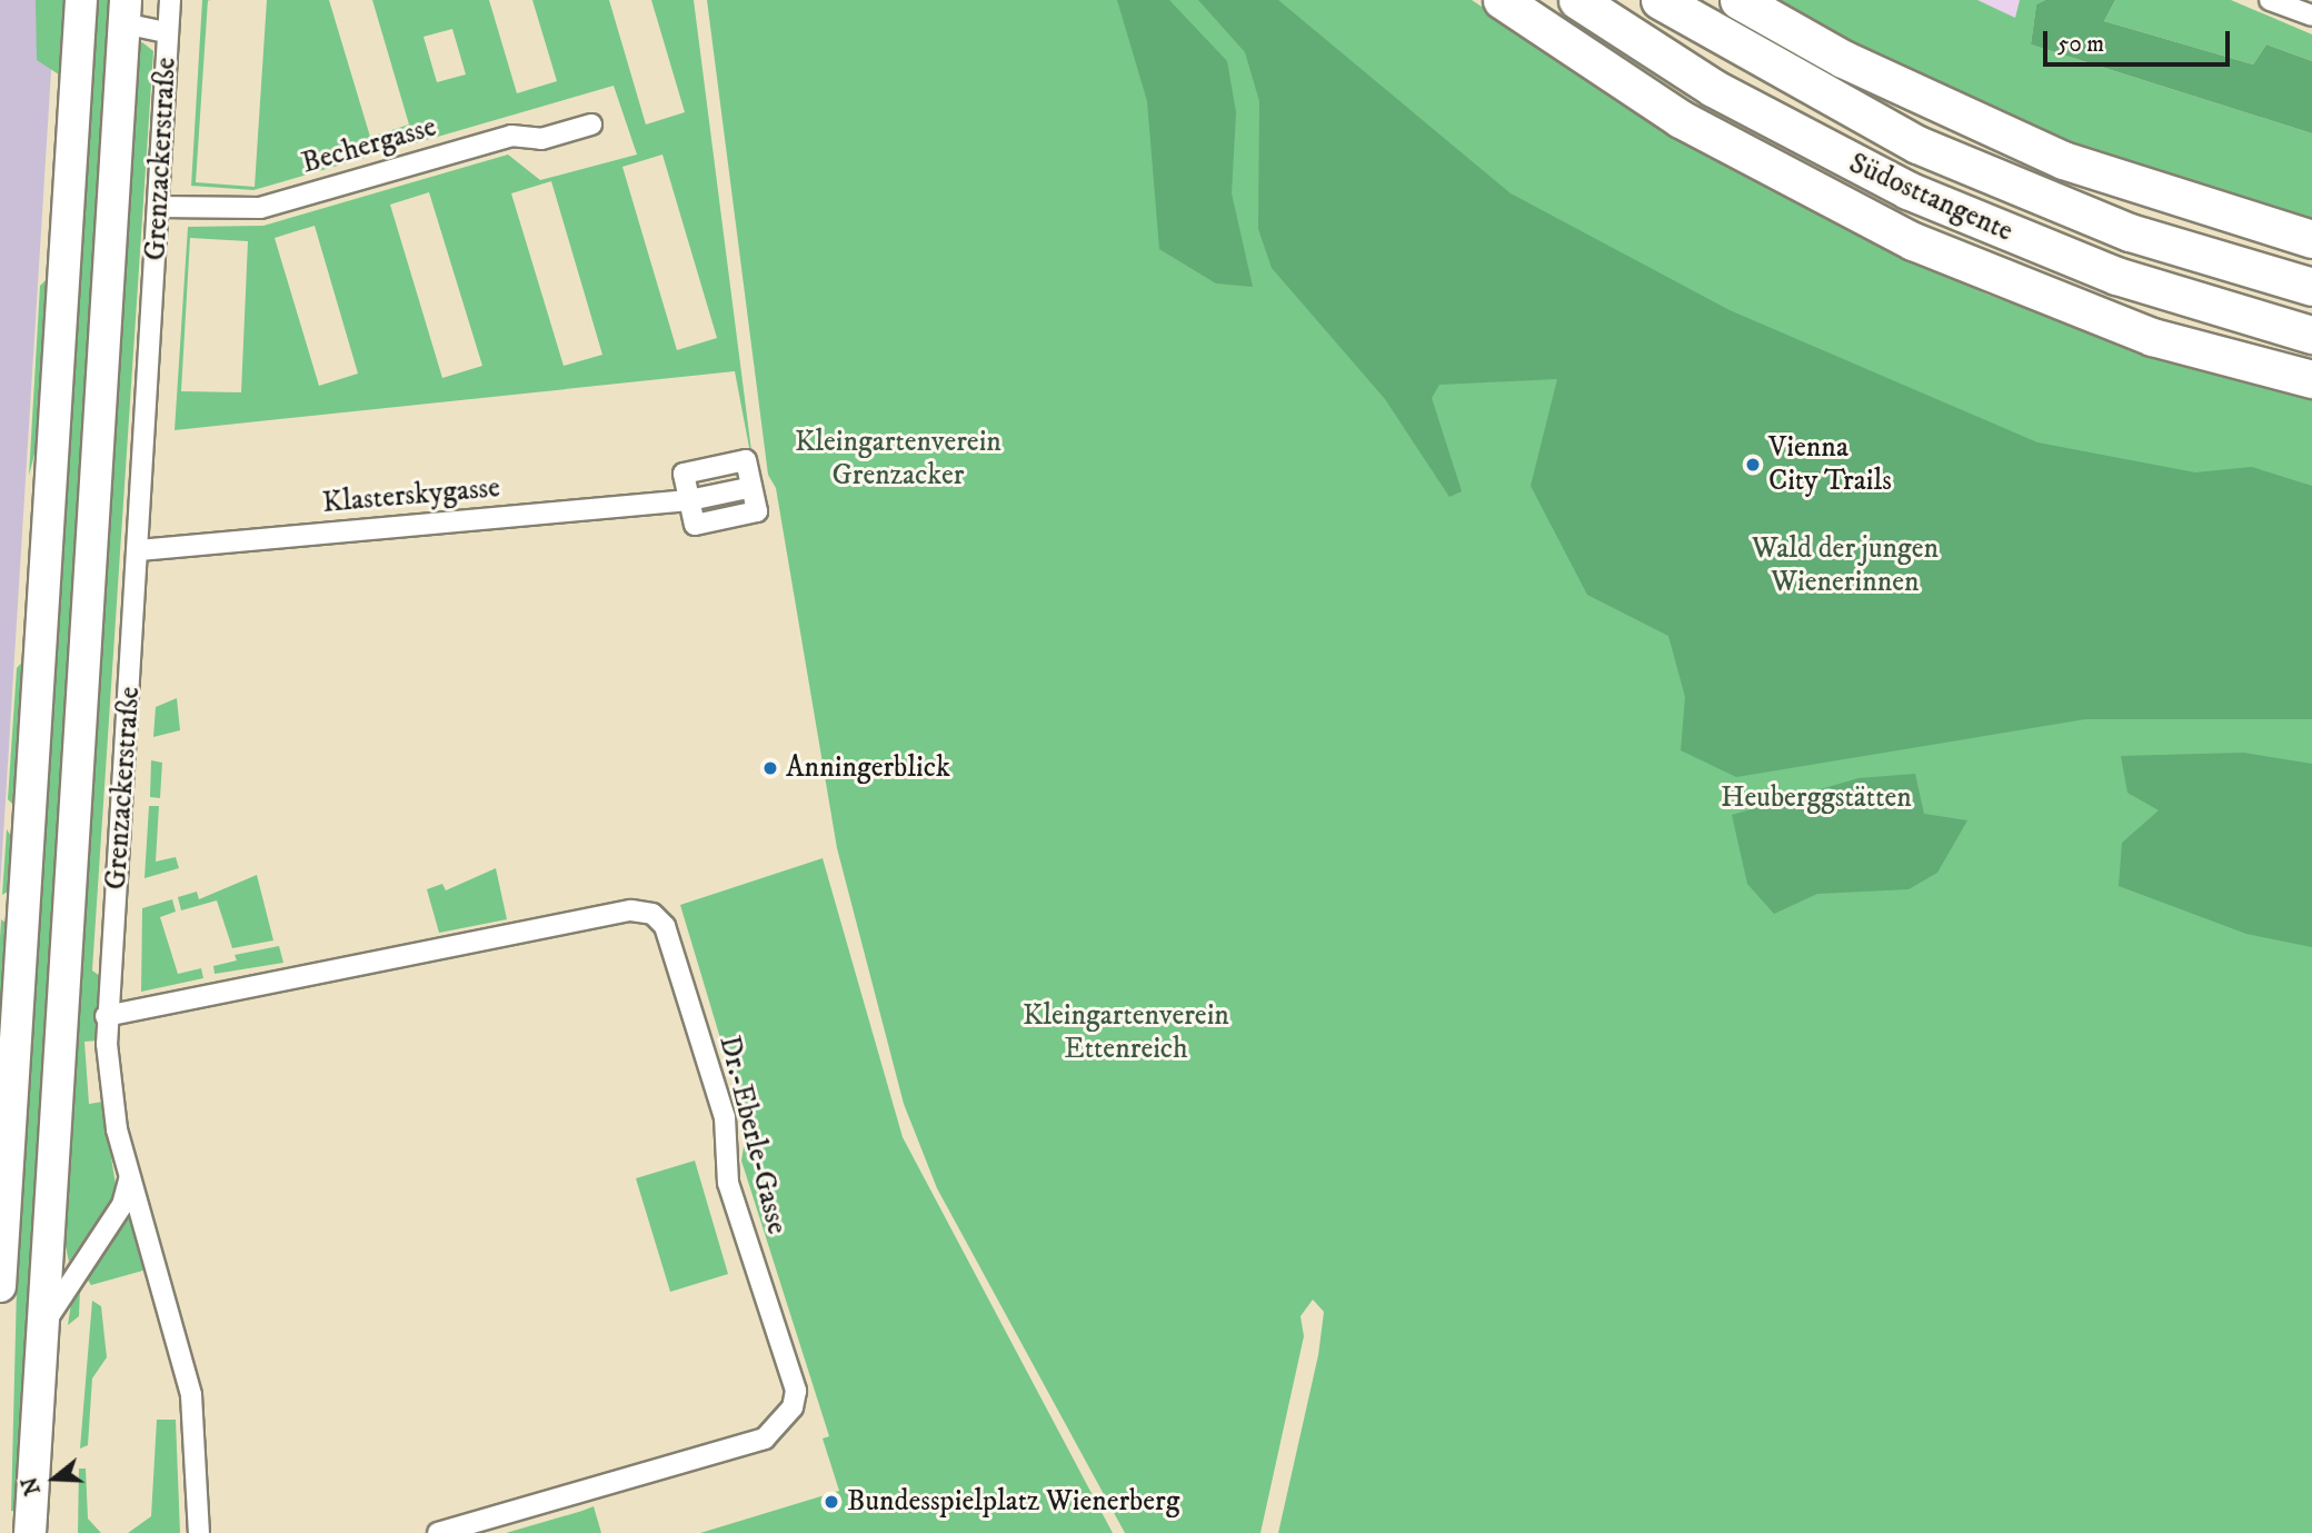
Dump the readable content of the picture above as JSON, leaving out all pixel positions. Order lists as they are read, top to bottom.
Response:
{
  "streets": {
    "highway": ["Südosttangente"],
    "main road": ["Grenzackerstraße"],
    "street": ["Bechergasse", "Klasterskygasse", "Dr.-Eberle-Gasse"]
  },
  "crossings": [
    ["Bechergasse", "Grenzackerstraße"],
    ["Grenzackerstraße", "Klasterskygasse"],
    ["Grenzackerstraße", "Dr.-Eberle-Gasse"]
  ],
  "parks": [
    "Kleingartenverein Grenzacker",
    "Wald der jungen Wienerinnen",
    "Heuberggstätten",
    "Kleingartenverein Ettenreich"
  ],
  "places": ["Vienna City Trails", "Anningerblick", "Bundesspielplatz Wienerberg"],
  "scale_bar": "50 m",
  "north": "left"
}
